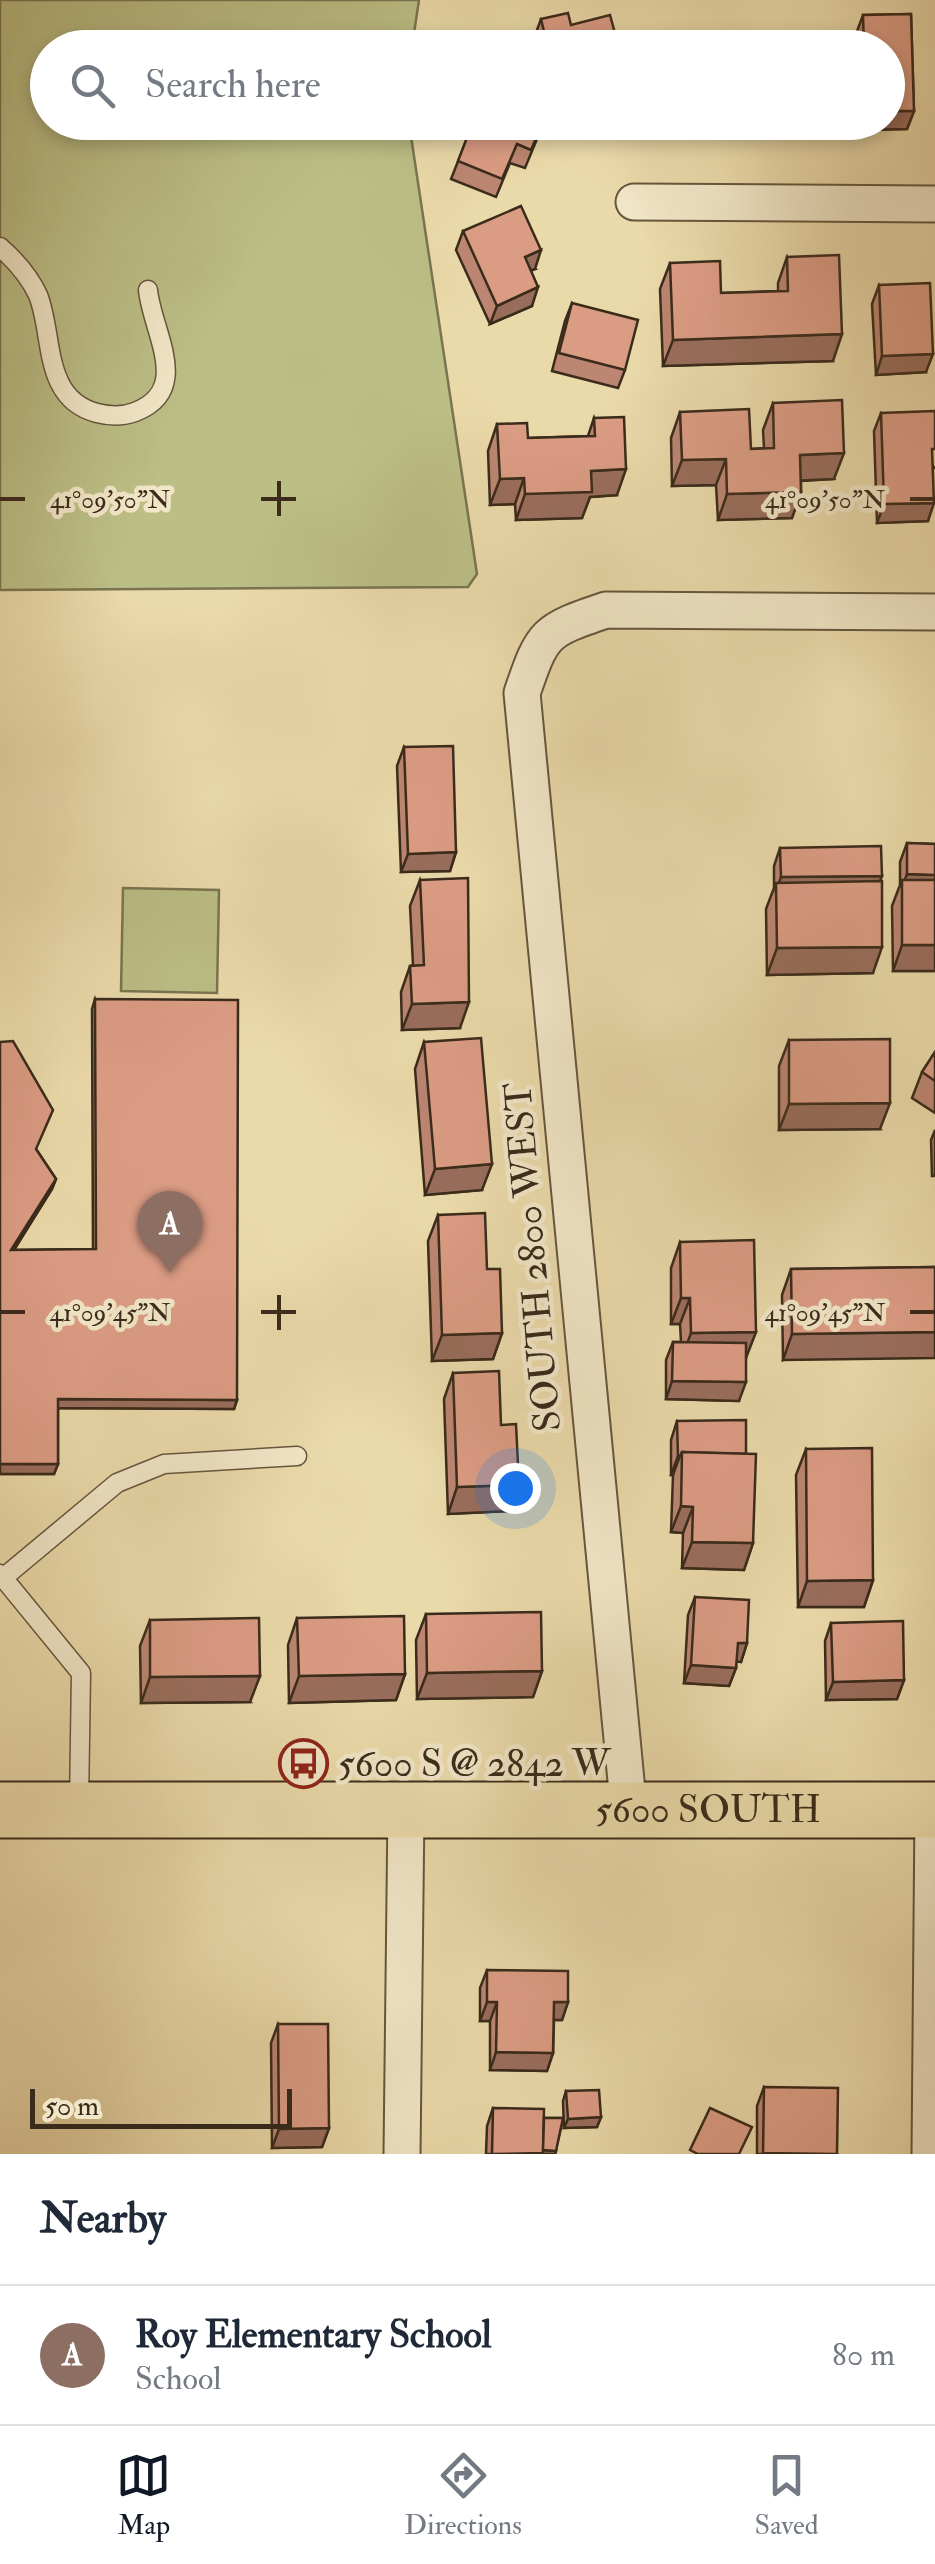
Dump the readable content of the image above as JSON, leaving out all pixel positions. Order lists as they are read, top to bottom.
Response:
{
  "streets": {
    "main road": ["5600 SOUTH"],
    "street": ["SOUTH 2800 WEST"]
  },
  "crossings": [
    ["SOUTH 2800 WEST", "5600 SOUTH"]
  ],
  "places": {
    "bus stop": ["5600 S @ 2842 W"]
  },
  "scale_bar": "50 m",
  "page": {
    "search": "Search here",
    "pins": "A",
    "scale": "50 m",
    "heading": "Nearby",
    "list": [
      {
        "mark": "A",
        "name": "Roy Elementary School",
        "note": "School",
        "value": "80 m"
      }
    ],
    "nav": ["Map", "Directions", "Saved"]
  },
  "coordinates": ["41°09'50\"N", "41°09'45\"N"]
}
